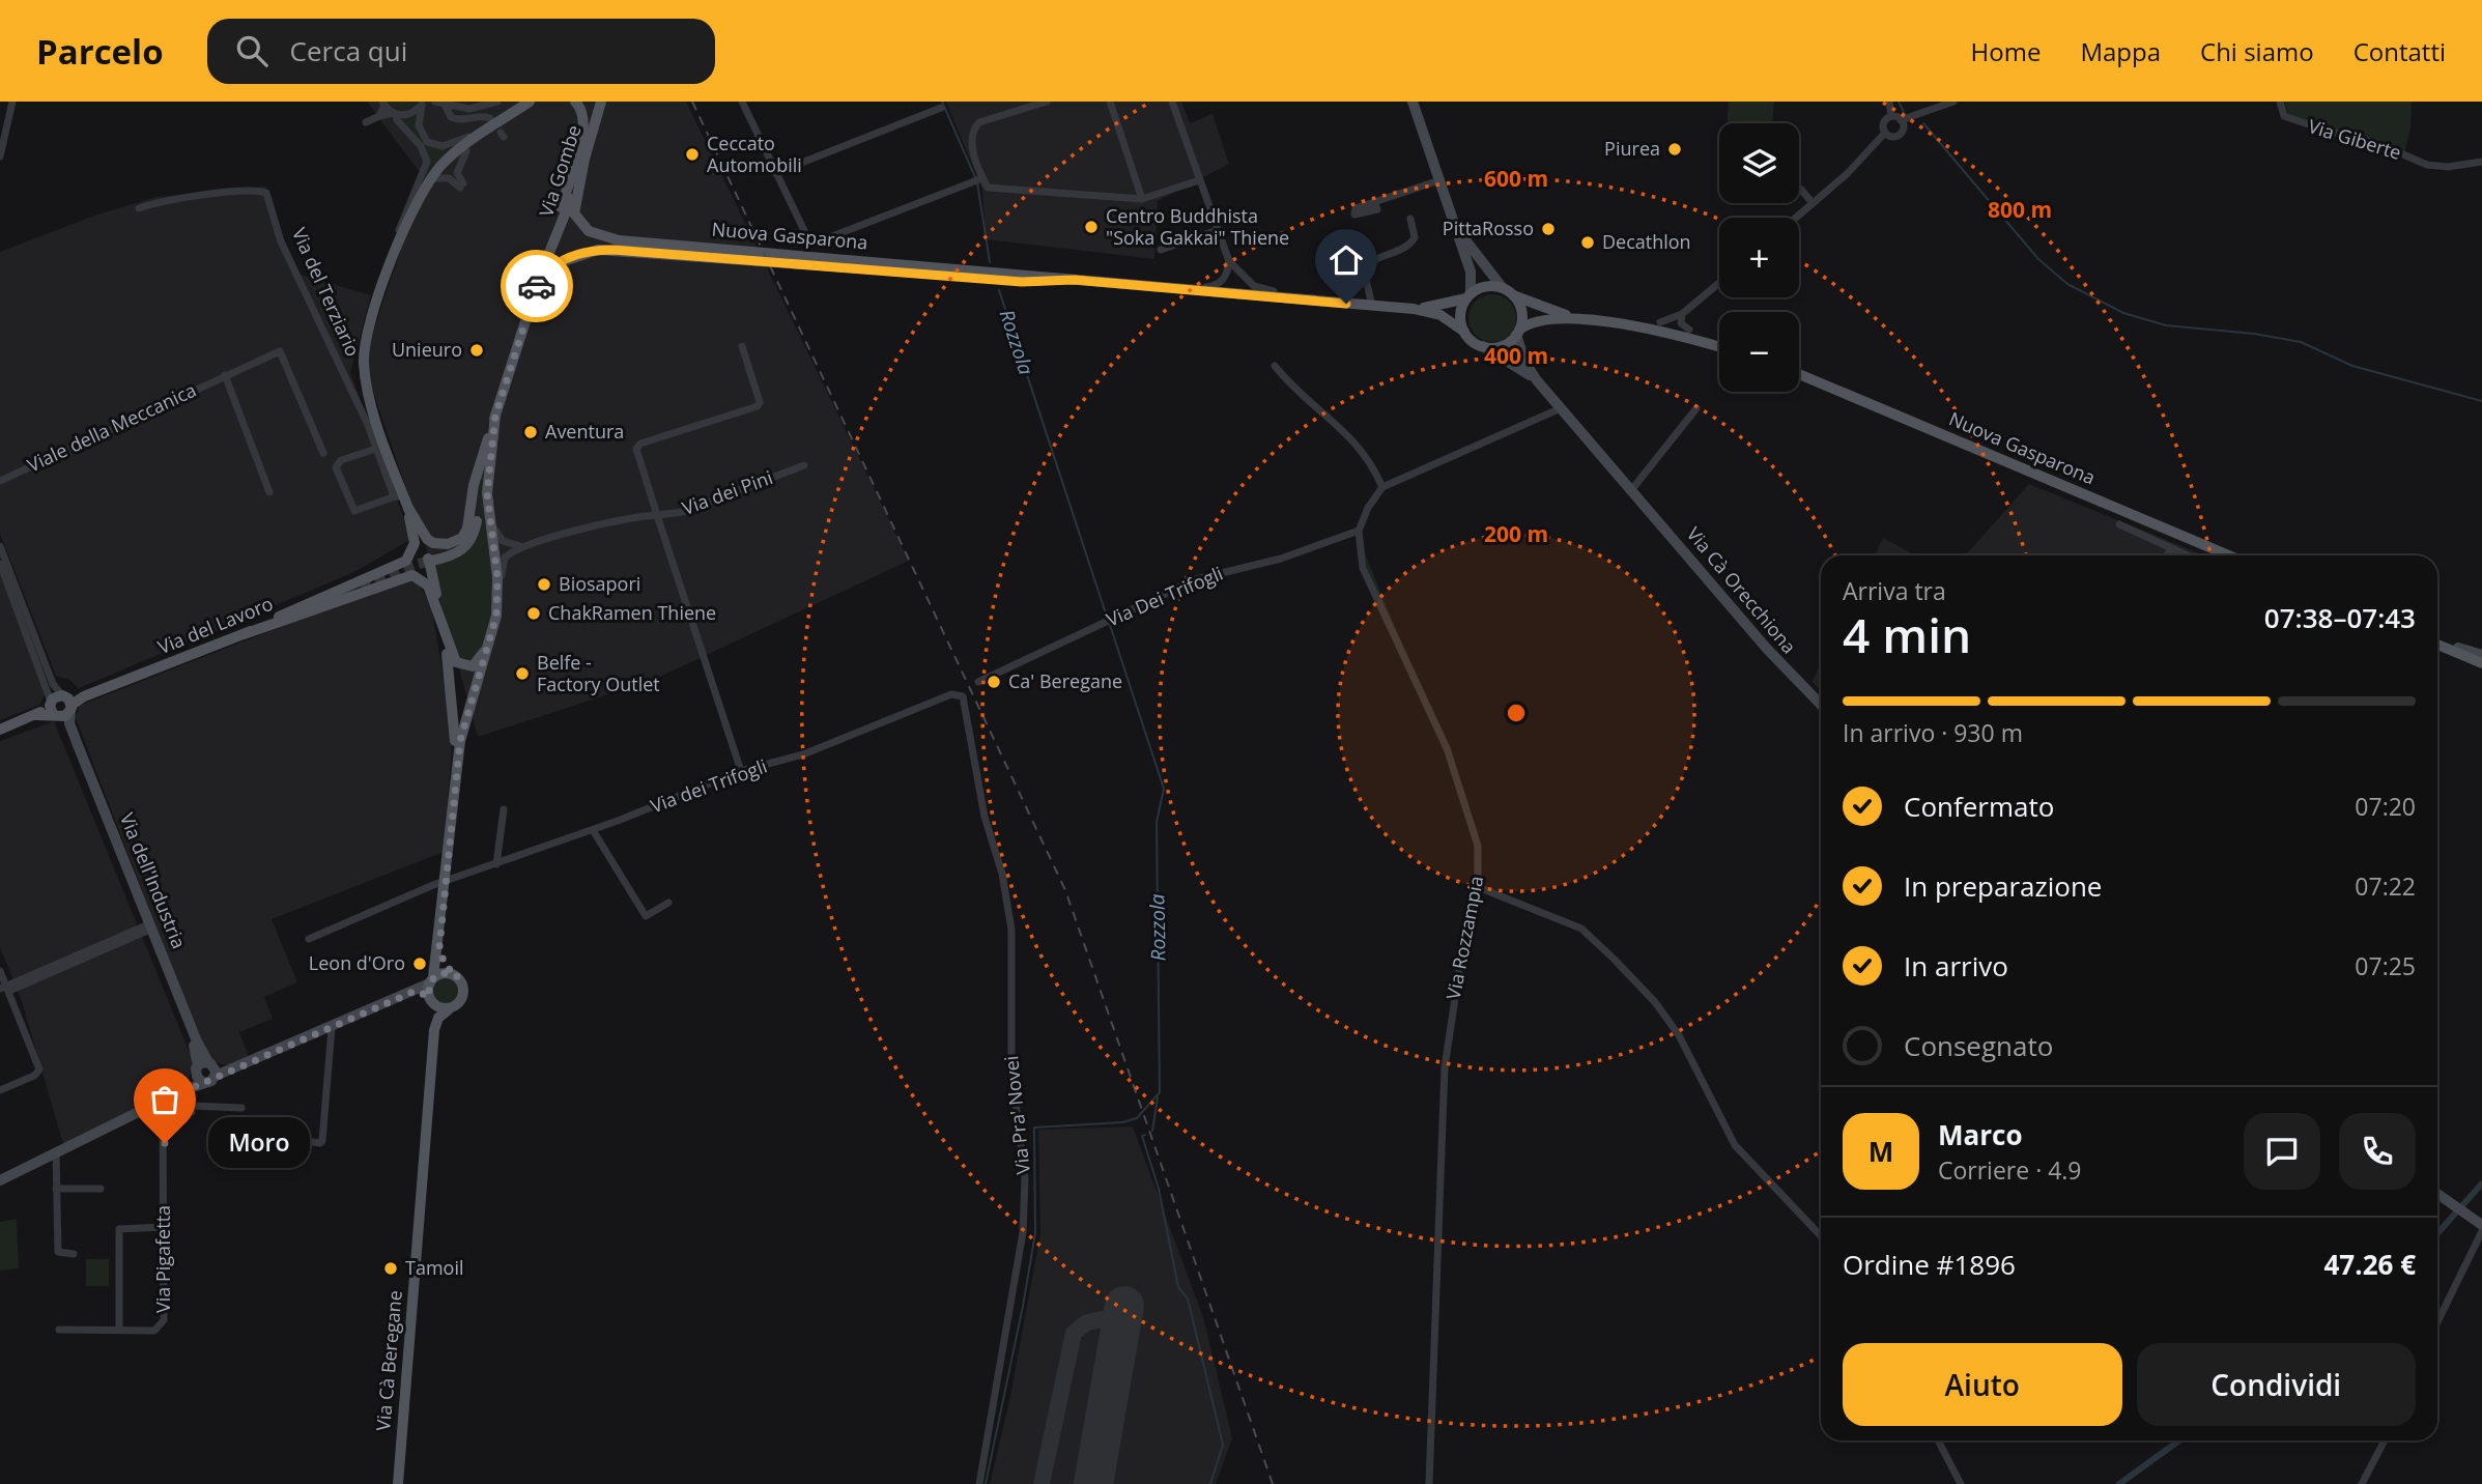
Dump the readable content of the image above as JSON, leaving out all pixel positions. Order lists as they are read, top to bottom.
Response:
{
  "streets": {
    "main road": [
      "Via Gombe",
      "Nuova Gasparona",
      "Via del Terziario",
      "Via del Lavoro",
      "Via Cà Beregane"
    ],
    "street": [
      "Via Giberte",
      "Viale della Meccanica",
      "Via dei Pini",
      "Via Cà Orecchiona",
      "Via Dei Trifogli",
      "Via dei Trifogli",
      "Via dell'Industria",
      "Via Rozzampia",
      "Via Pra' Novei",
      "Via Pigafetta"
    ]
  },
  "crossings": [
    ["Via Gombe", "Nuova Gasparona"],
    ["Via Gombe", "Via del Terziario"],
    ["Via Gombe", "Via dei Trifogli"],
    ["Nuova Gasparona", "Via Cà Orecchiona"],
    ["Via dei Pini", "Via dei Trifogli"],
    ["Via Dei Trifogli", "Via Rozzampia"],
    ["Via del Lavoro", "Via dell'Industria"],
    ["Via dei Trifogli", "Via Pra' Novei"]
  ],
  "water": ["Rozzola"],
  "places": [
    "Piurea",
    "Ceccato Automobili",
    "Centro Buddhista \"Soka Gakkai\" Thiene",
    "PittaRosso",
    "Decathlon",
    "Unieuro",
    "Aventura",
    "Biosapori",
    "ChakRamen Thiene",
    "Belfe - Factory Outlet",
    "Ca' Beregane",
    "Leon d'Oro",
    "Moro",
    "Tamoil"
  ],
  "page": {
    "header": "Parcelo",
    "search": "Cerca qui",
    "nav": [
      "Home",
      "Mappa",
      "Chi siamo",
      "Contatti"
    ],
    "map_buttons": ["+", "−"],
    "heading": ["4 min", "Arriva tra", "07:38–07:43"],
    "panel": [
      "Marco",
      "Corriere · 4.9",
      "Ordine #1896",
      "47.26 €"
    ],
    "bar": "In arrivo · 930 m",
    "list": [
      ["Confermato", "07:20"],
      ["In preparazione", "07:22"],
      ["In arrivo", "07:25"],
      "Consegnato"
    ],
    "round": "M",
    "bubble": "Moro",
    "buttons": ["Aiuto", "Condividi"]
  },
  "rings": [
    "600 m",
    "800 m",
    "400 m",
    "200 m"
  ]
}
